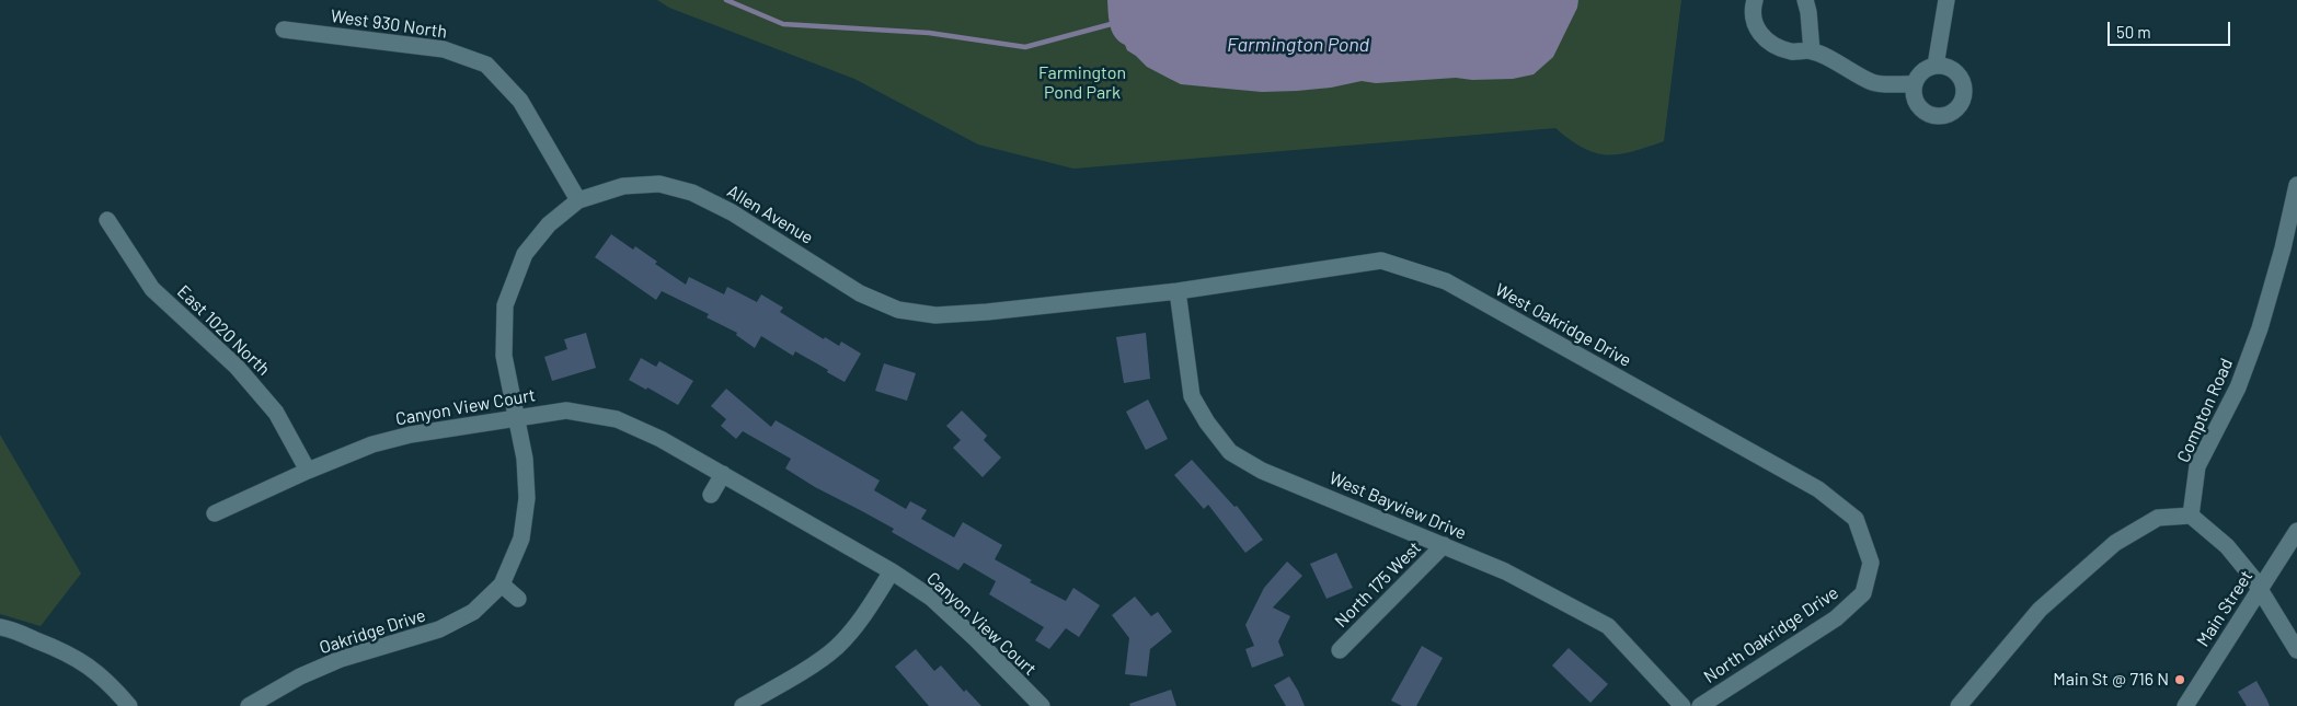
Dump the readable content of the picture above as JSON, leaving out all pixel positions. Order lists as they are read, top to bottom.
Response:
{
  "streets": {
    "street": [
      "West 930 North",
      "Allen Avenue",
      "West Oakridge Drive",
      "East 1020 North",
      "Canyon View Court",
      "Compton Road",
      "West Bayview Drive",
      "North 175 West",
      "Main Street",
      "Oakridge Drive",
      "North Oakridge Drive"
    ]
  },
  "crossings": [
    ["West 930 North", "Allen Avenue"],
    ["Allen Avenue", "West Oakridge Drive"],
    ["Allen Avenue", "Canyon View Court"],
    ["Allen Avenue", "West Bayview Drive"],
    ["Allen Avenue", "Oakridge Drive"],
    ["West Oakridge Drive", "West Bayview Drive"],
    ["West Oakridge Drive", "North Oakridge Drive"],
    ["East 1020 North", "Canyon View Court"],
    ["Canyon View Court", "Oakridge Drive"],
    ["West Bayview Drive", "North 175 West"]
  ],
  "water": ["Farmington Pond"],
  "parks": ["Farmington Pond Park"],
  "places": ["Main St @ 716 N"],
  "scale_bar": "50 m"
}
